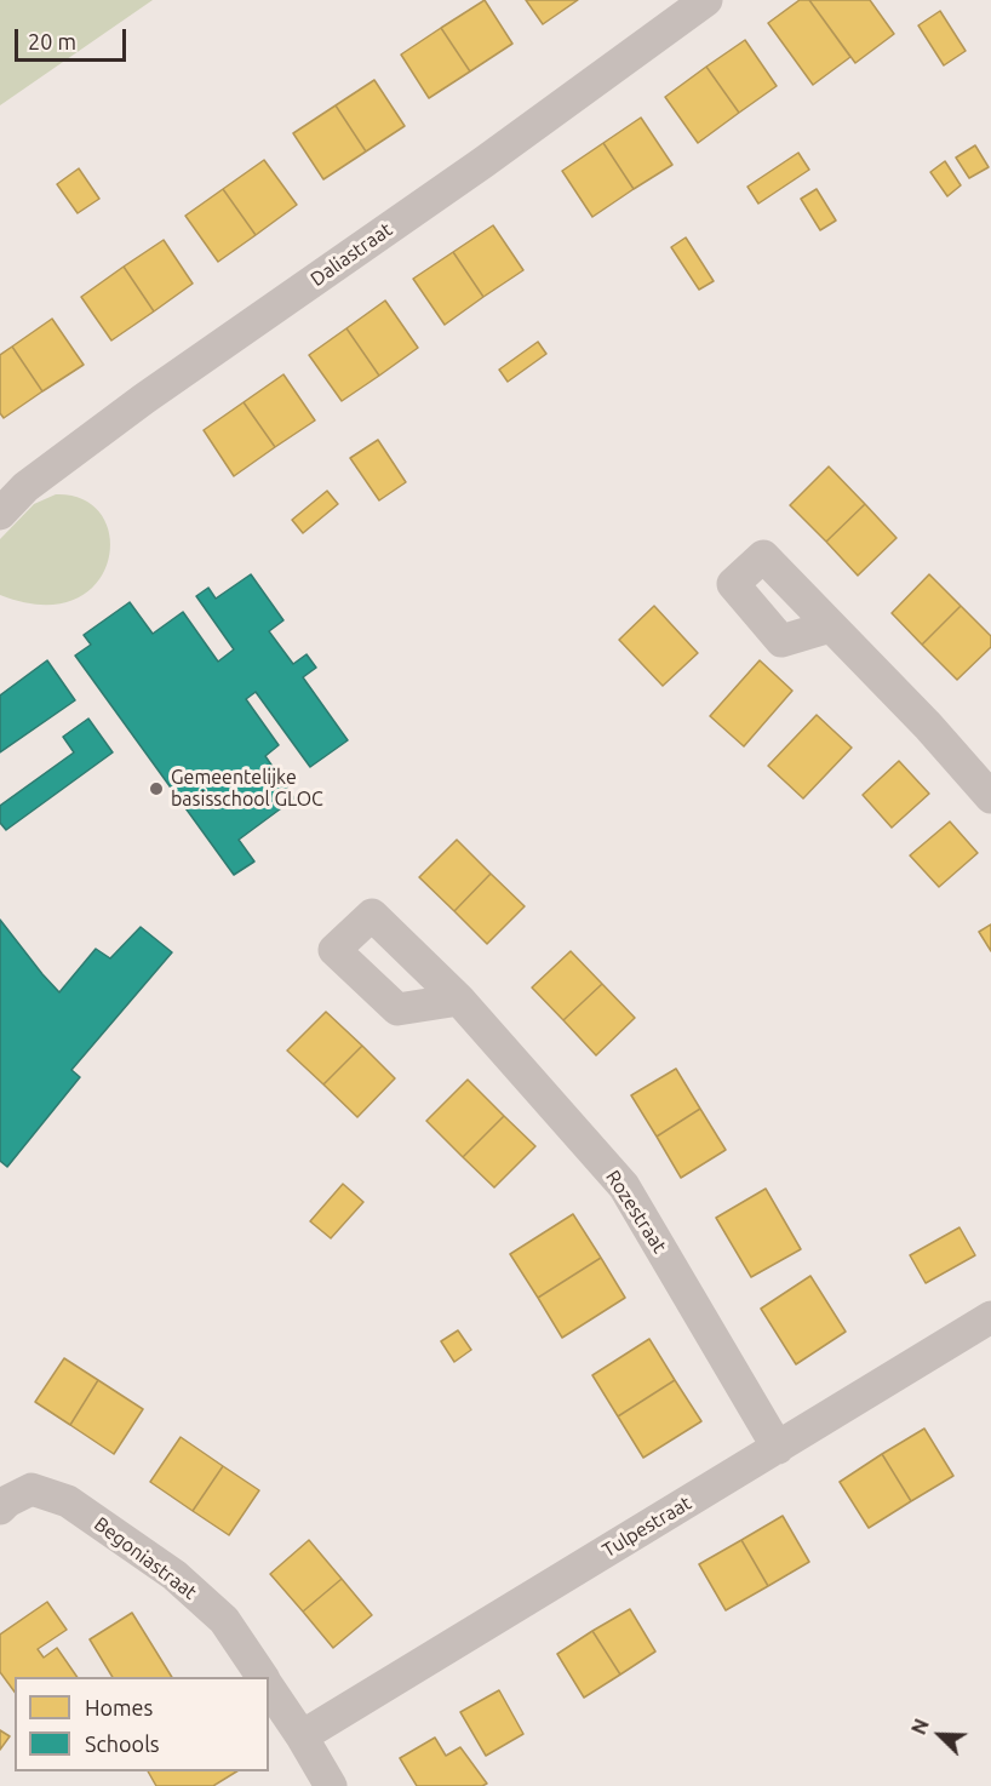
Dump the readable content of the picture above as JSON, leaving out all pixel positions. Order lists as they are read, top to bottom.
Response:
{
  "streets": {
    "street": [
      "Daliastraat",
      "Rozestraat",
      "Tulpestraat",
      "Begoniastraat"
    ]
  },
  "crossings": [
    ["Rozestraat", "Tulpestraat"]
  ],
  "places": ["Gemeentelijke basisschool GLOC"],
  "legend": ["Homes", "Schools"],
  "scale_bar": "20 m",
  "north": "top left"
}
